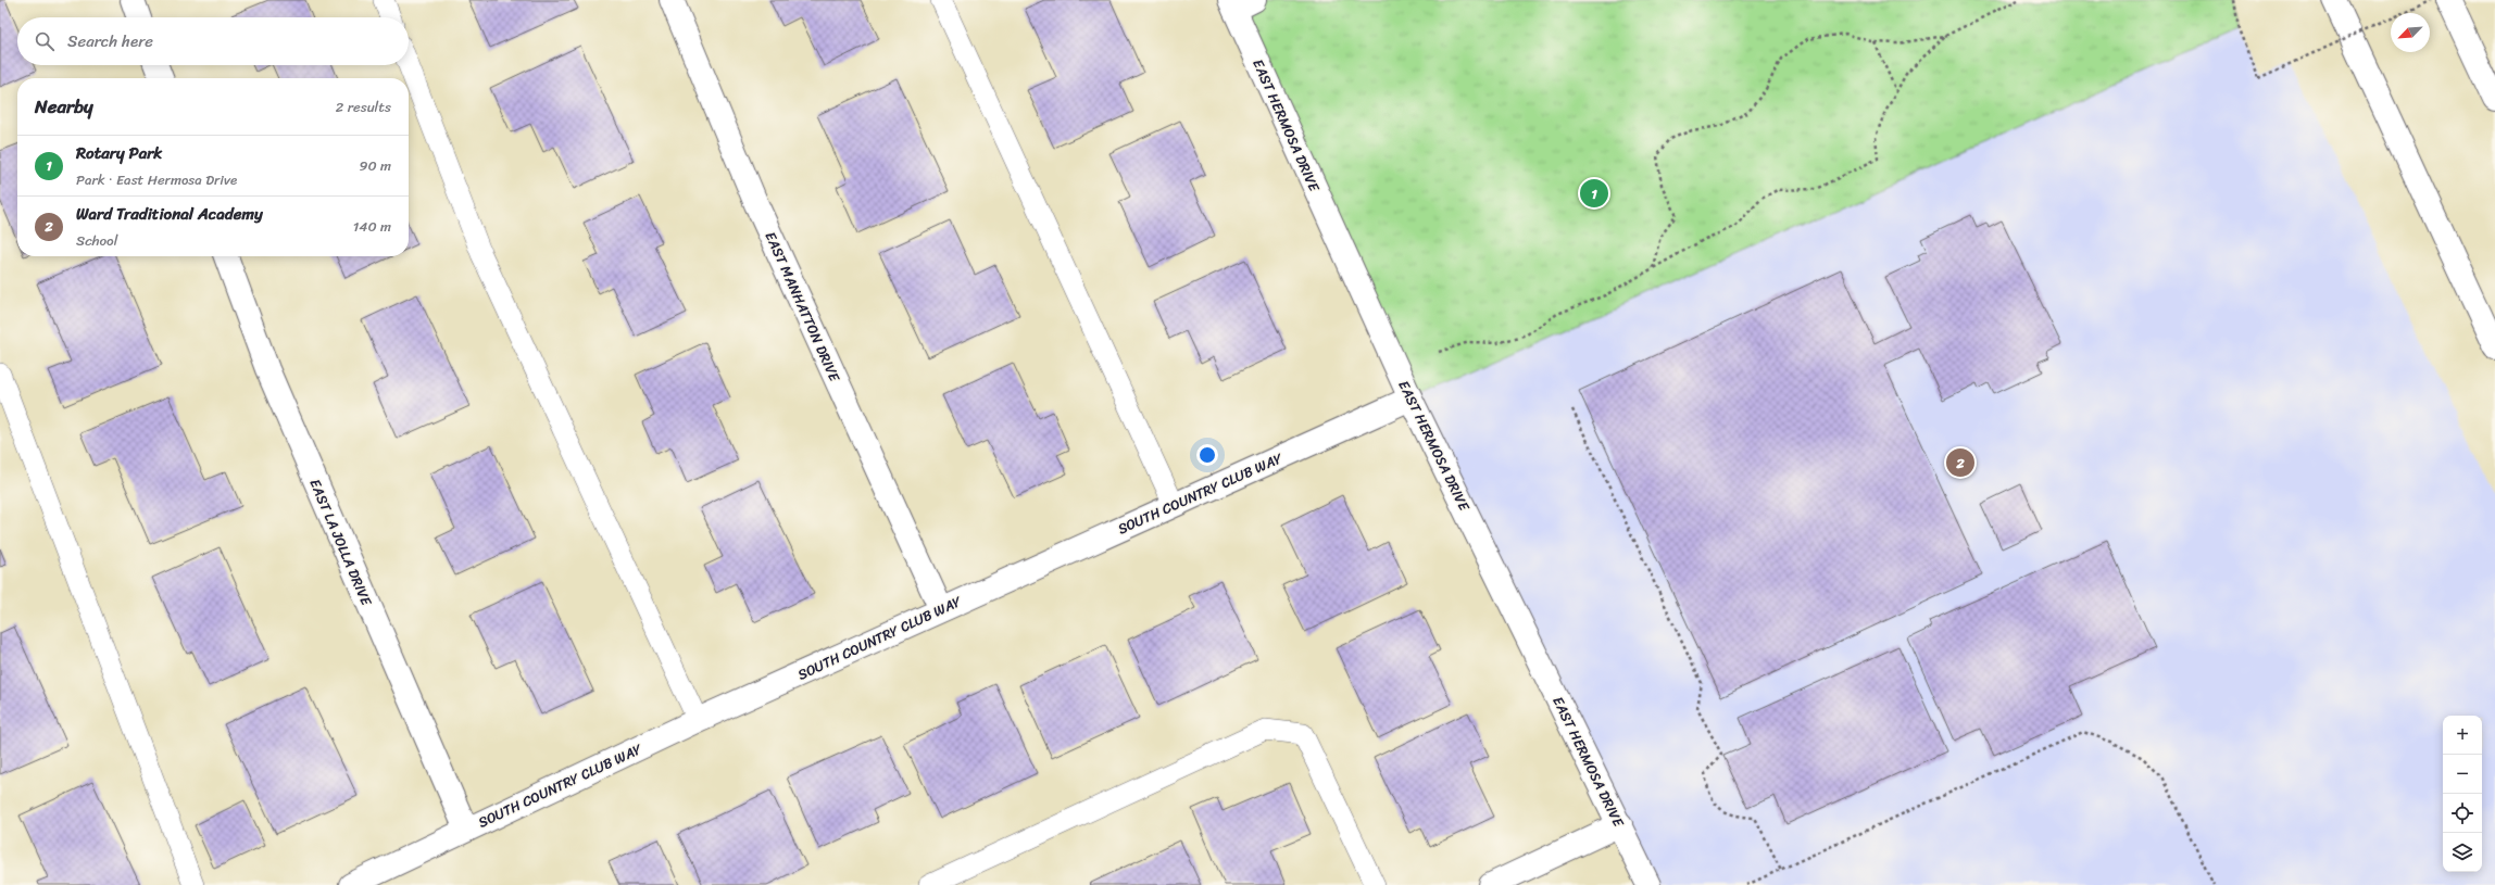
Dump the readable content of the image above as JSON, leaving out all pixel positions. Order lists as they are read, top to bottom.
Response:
{
  "streets": {
    "main road": [
      "EAST HERMOSA DRIVE",
      "EAST MANHATTON DRIVE",
      "SOUTH COUNTRY CLUB WAY",
      "EAST LA JOLLA DRIVE"
    ]
  },
  "crossings": [
    ["EAST HERMOSA DRIVE", "SOUTH COUNTRY CLUB WAY"],
    ["EAST MANHATTON DRIVE", "SOUTH COUNTRY CLUB WAY"],
    ["SOUTH COUNTRY CLUB WAY", "EAST LA JOLLA DRIVE"]
  ],
  "north": "bottom left",
  "page": {
    "search": "Search here",
    "heading": ["Nearby", "2 results"],
    "list": [
      {
        "mark": "1",
        "name": "Rotary Park",
        "note": "Park · East Hermosa Drive",
        "value": "90 m"
      },
      {
        "mark": "2",
        "name": "Ward Traditional Academy",
        "note": "School",
        "value": "140 m"
      }
    ],
    "pins": ["1", "2"],
    "map_buttons": ["+", "−"]
  }
}
